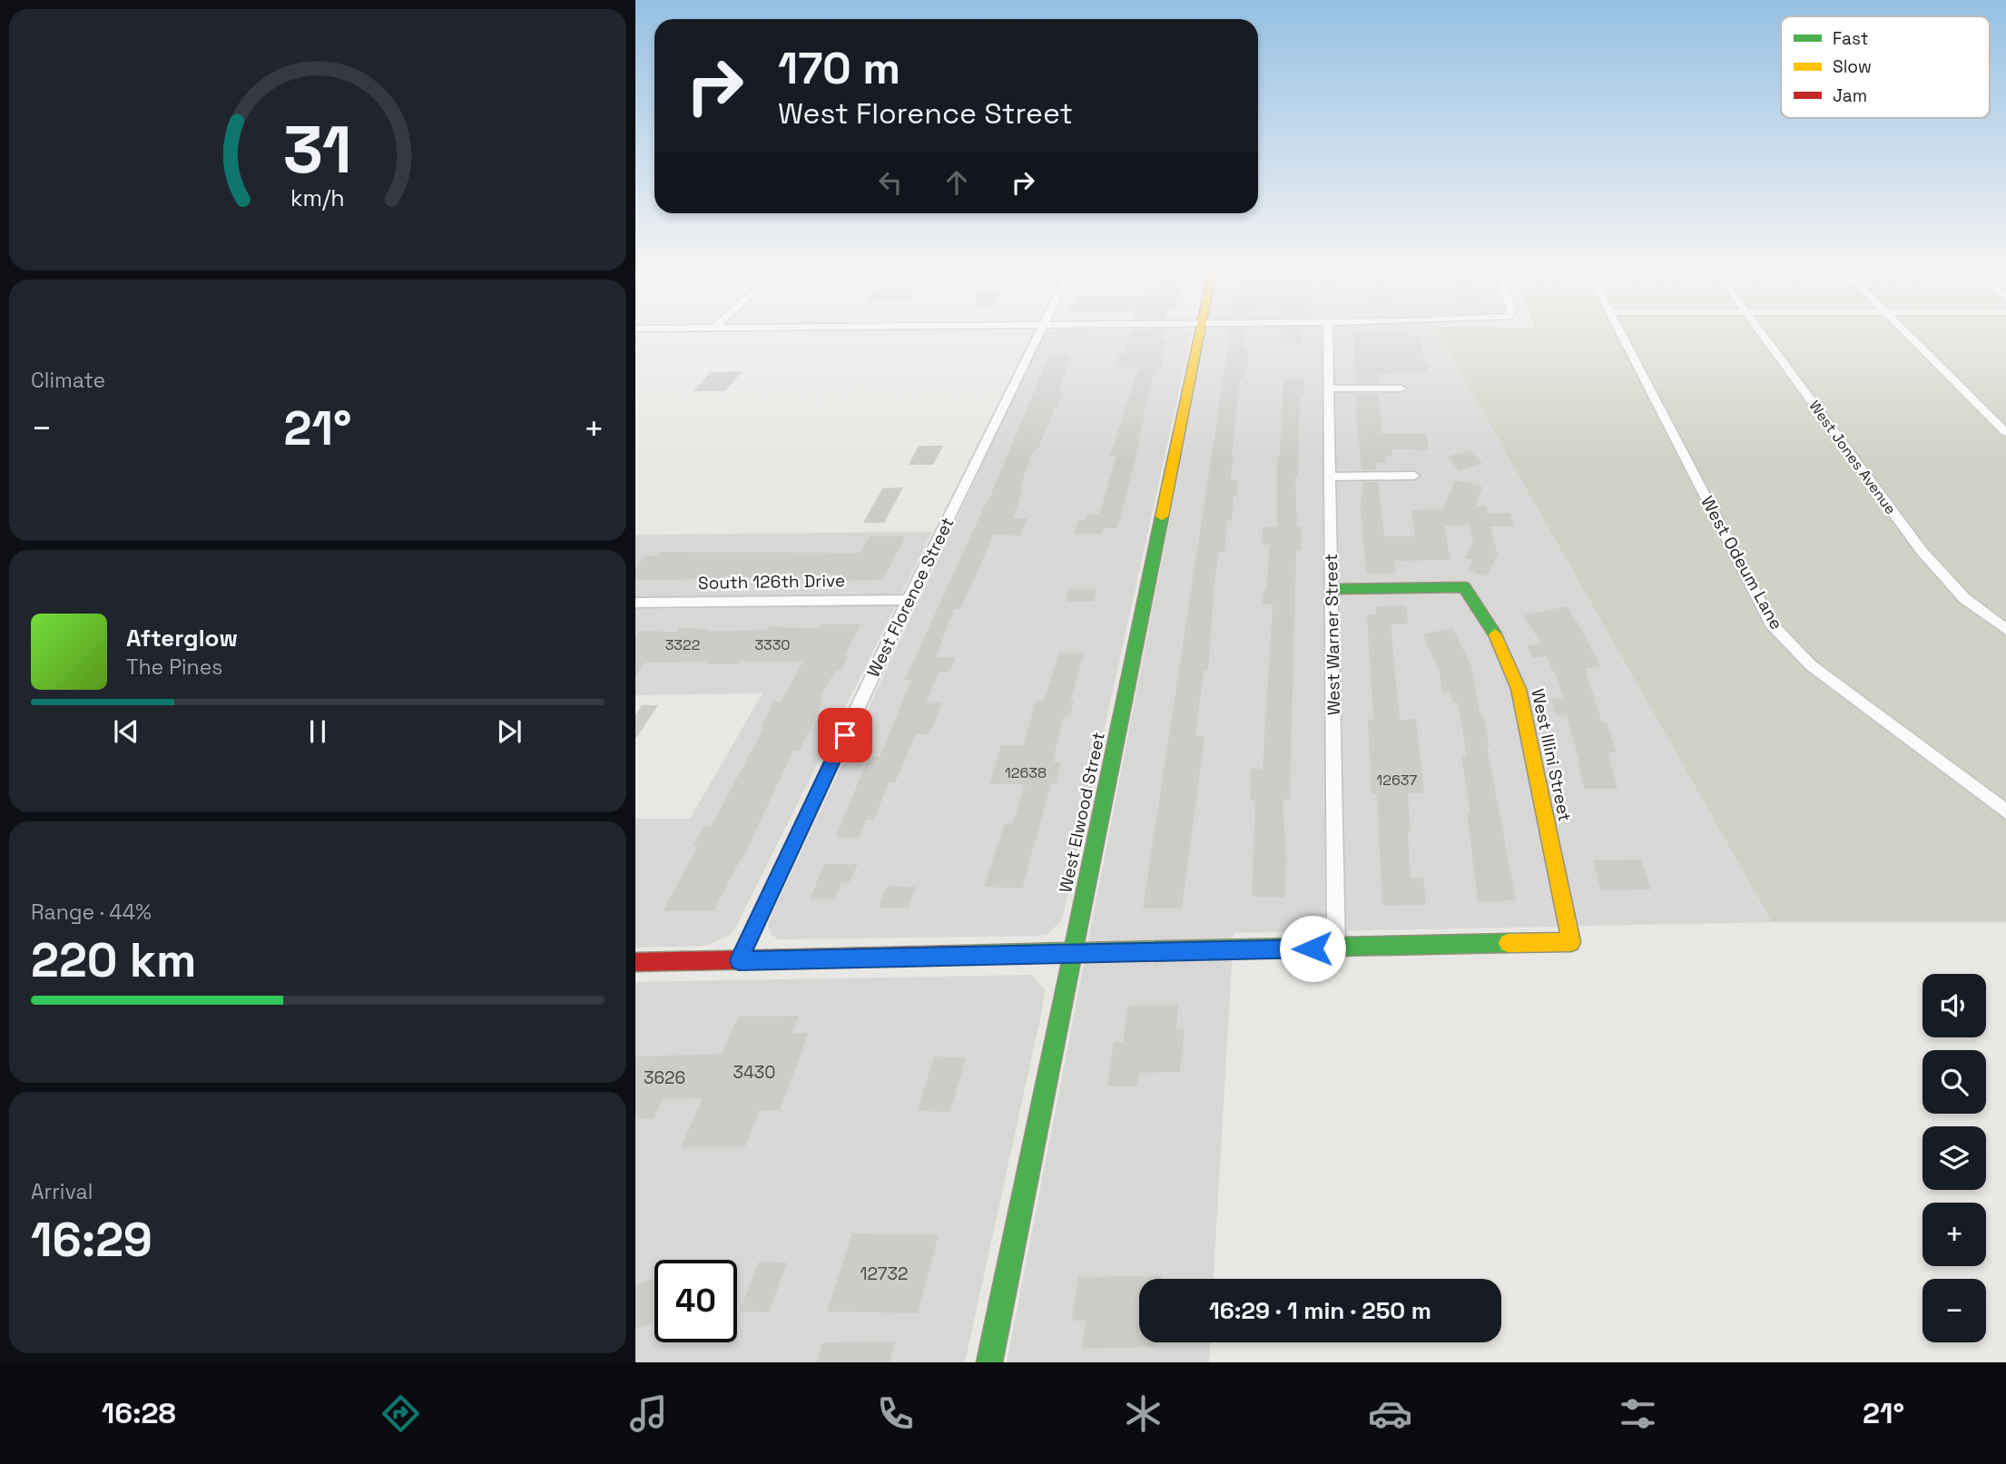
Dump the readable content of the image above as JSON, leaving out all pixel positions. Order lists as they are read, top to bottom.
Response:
{
  "streets": {
    "street": [
      "West Jones Avenue",
      "West Odeum Lane",
      "South 126th Drive",
      "West Florence Street",
      "West Warner Street",
      "West Illini Street",
      "West Elwood Street"
    ]
  },
  "crossings": [
    ["South 126th Drive", "West Florence Street"],
    ["West Warner Street", "West Illini Street"]
  ],
  "house_numbers": [
    "3322",
    "3330",
    "12638",
    "12637",
    "3430",
    "3626",
    "12732"
  ],
  "legend": ["Fast", "Slow", "Jam"],
  "page": {
    "turn": ["170 m", "West Florence Street"],
    "tile": [
      "Climate",
      ["Range · 44%", "220 km"],
      ["Arrival", "16:29"]
    ],
    "heat": ["−", "21°", "+"],
    "song": ["Afterglow", "The Pines"],
    "map_buttons": ["+", "−"],
    "limit": "40",
    "trip": "16:29 · 1 min · 250 m",
    "tabs": ["16:28", "21°"],
    "gauge": ["31", "km/h"]
  }
}
